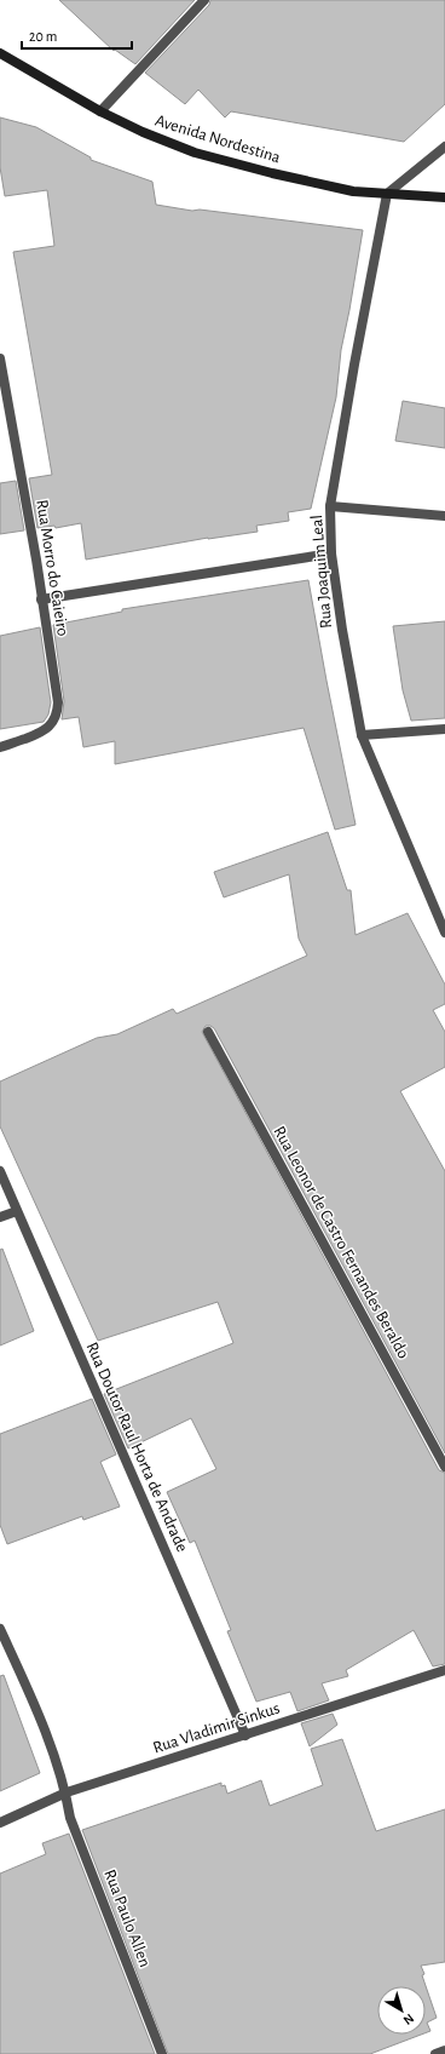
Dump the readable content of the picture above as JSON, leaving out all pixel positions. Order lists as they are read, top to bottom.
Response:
{
  "streets": {
    "main road": ["Avenida Nordestina"],
    "street": [
      "Rua Morro do Caieiro",
      "Rua Joaquim Leal",
      "Rua Leonor de Castro Fernandes Beraldo",
      "Rua Doutor Raul Horta de Andrade",
      "Rua Vladimir Sinkus",
      "Rua Paulo Allen"
    ]
  },
  "crossings": [
    ["Avenida Nordestina", "Rua Joaquim Leal"],
    ["Rua Doutor Raul Horta de Andrade", "Rua Vladimir Sinkus"],
    ["Rua Vladimir Sinkus", "Rua Paulo Allen"]
  ],
  "scale_bar": "20 m",
  "north": "bottom right"
}
